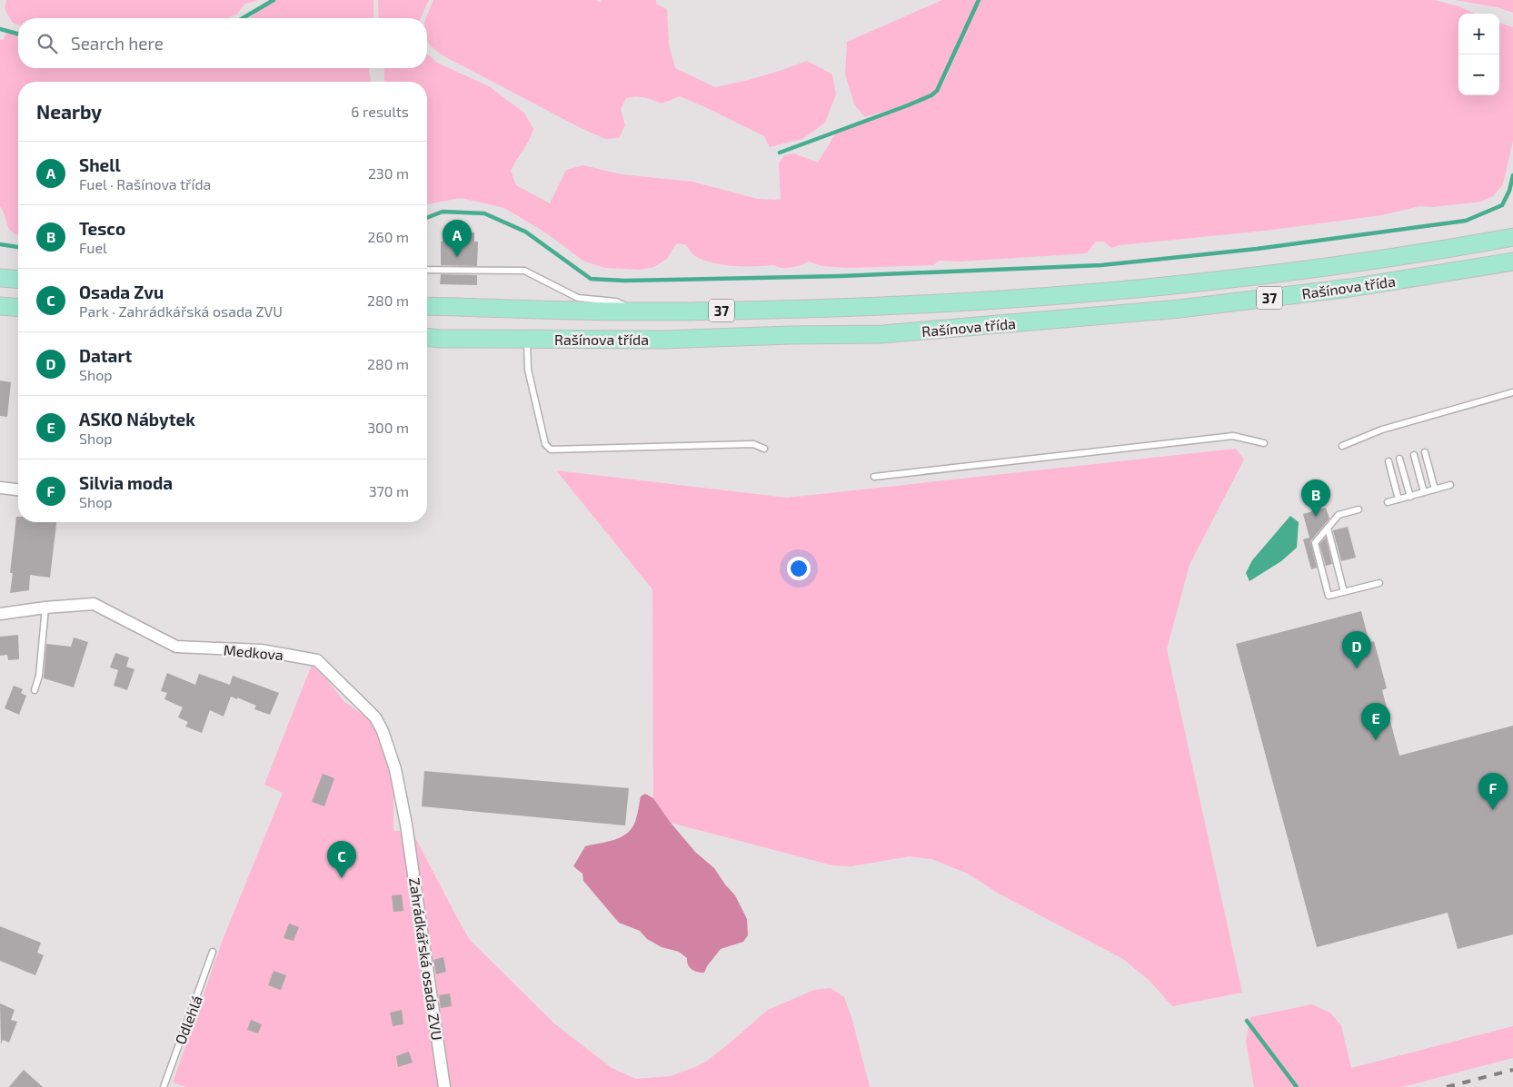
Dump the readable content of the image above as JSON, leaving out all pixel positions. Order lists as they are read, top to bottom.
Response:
{
  "streets": {
    "main road": ["Rašínova třída", "37"],
    "street": ["Medkova", "Zahrádkářská osada ZVU"],
    "lane": ["Odlehlá"]
  },
  "crossings": [
    ["Medkova", "Zahrádkářská osada ZVU"]
  ],
  "page": {
    "map_buttons": ["+", "−"],
    "search": "Search here",
    "heading": ["Nearby", "6 results"],
    "list": [
      {
        "mark": "A",
        "name": "Shell",
        "note": "Fuel · Rašínova třída",
        "value": "230 m"
      },
      {
        "mark": "B",
        "name": "Tesco",
        "note": "Fuel",
        "value": "260 m"
      },
      {
        "mark": "C",
        "name": "Osada Zvu",
        "note": "Park · Zahrádkářská osada ZVU",
        "value": "280 m"
      },
      {
        "mark": "D",
        "name": "Datart",
        "note": "Shop",
        "value": "280 m"
      },
      {
        "mark": "E",
        "name": "ASKO Nábytek",
        "note": "Shop",
        "value": "300 m"
      },
      {
        "mark": "F",
        "name": "Silvia moda",
        "note": "Shop",
        "value": "370 m"
      }
    ],
    "pins": [
      "A",
      "B",
      "D",
      "E",
      "F",
      "C"
    ]
  }
}
